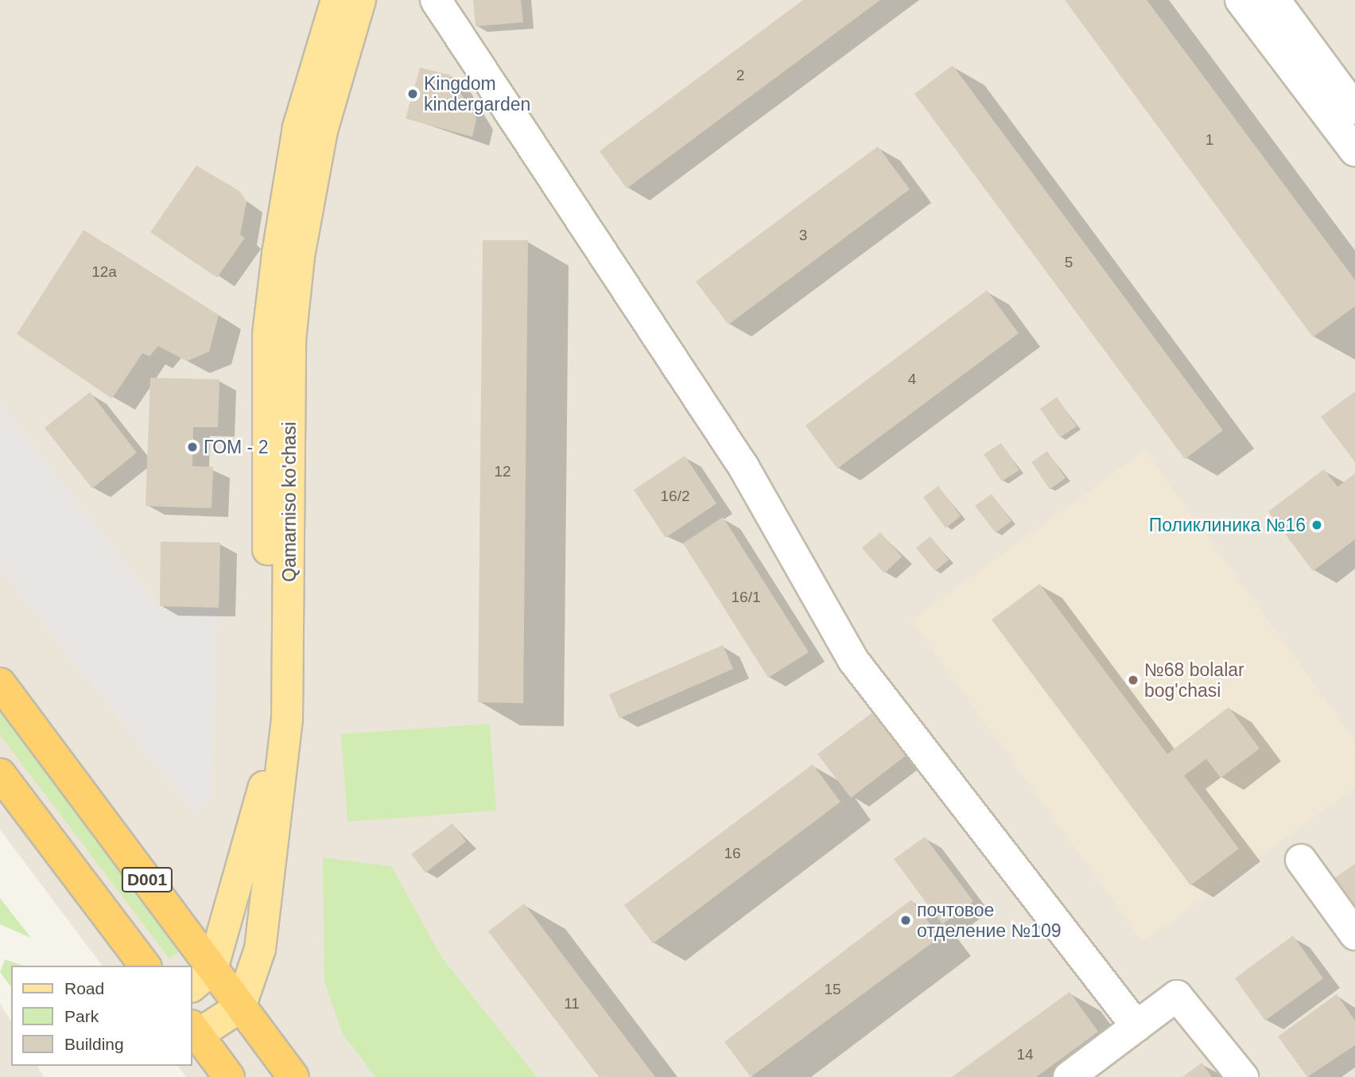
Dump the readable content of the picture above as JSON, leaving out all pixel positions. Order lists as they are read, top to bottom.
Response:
{
  "streets": {
    "highway": ["D001"],
    "main road": ["Qamarniso ko'chasi"]
  },
  "crossings": [
    ["Qamarniso ko'chasi", "D001"]
  ],
  "places": [
    "Kingdom kindergarden",
    "ГОМ - 2",
    "Поликлиника №16",
    "№68 bolalar bog'chasi",
    "почтовое отделение №109"
  ],
  "house_numbers": [
    "2",
    "1",
    "3",
    "5",
    "12а",
    "4",
    "12",
    "16/2",
    "16/1",
    "16",
    "15",
    "11",
    "14"
  ],
  "legend": ["Road", "Park", "Building"]
}
